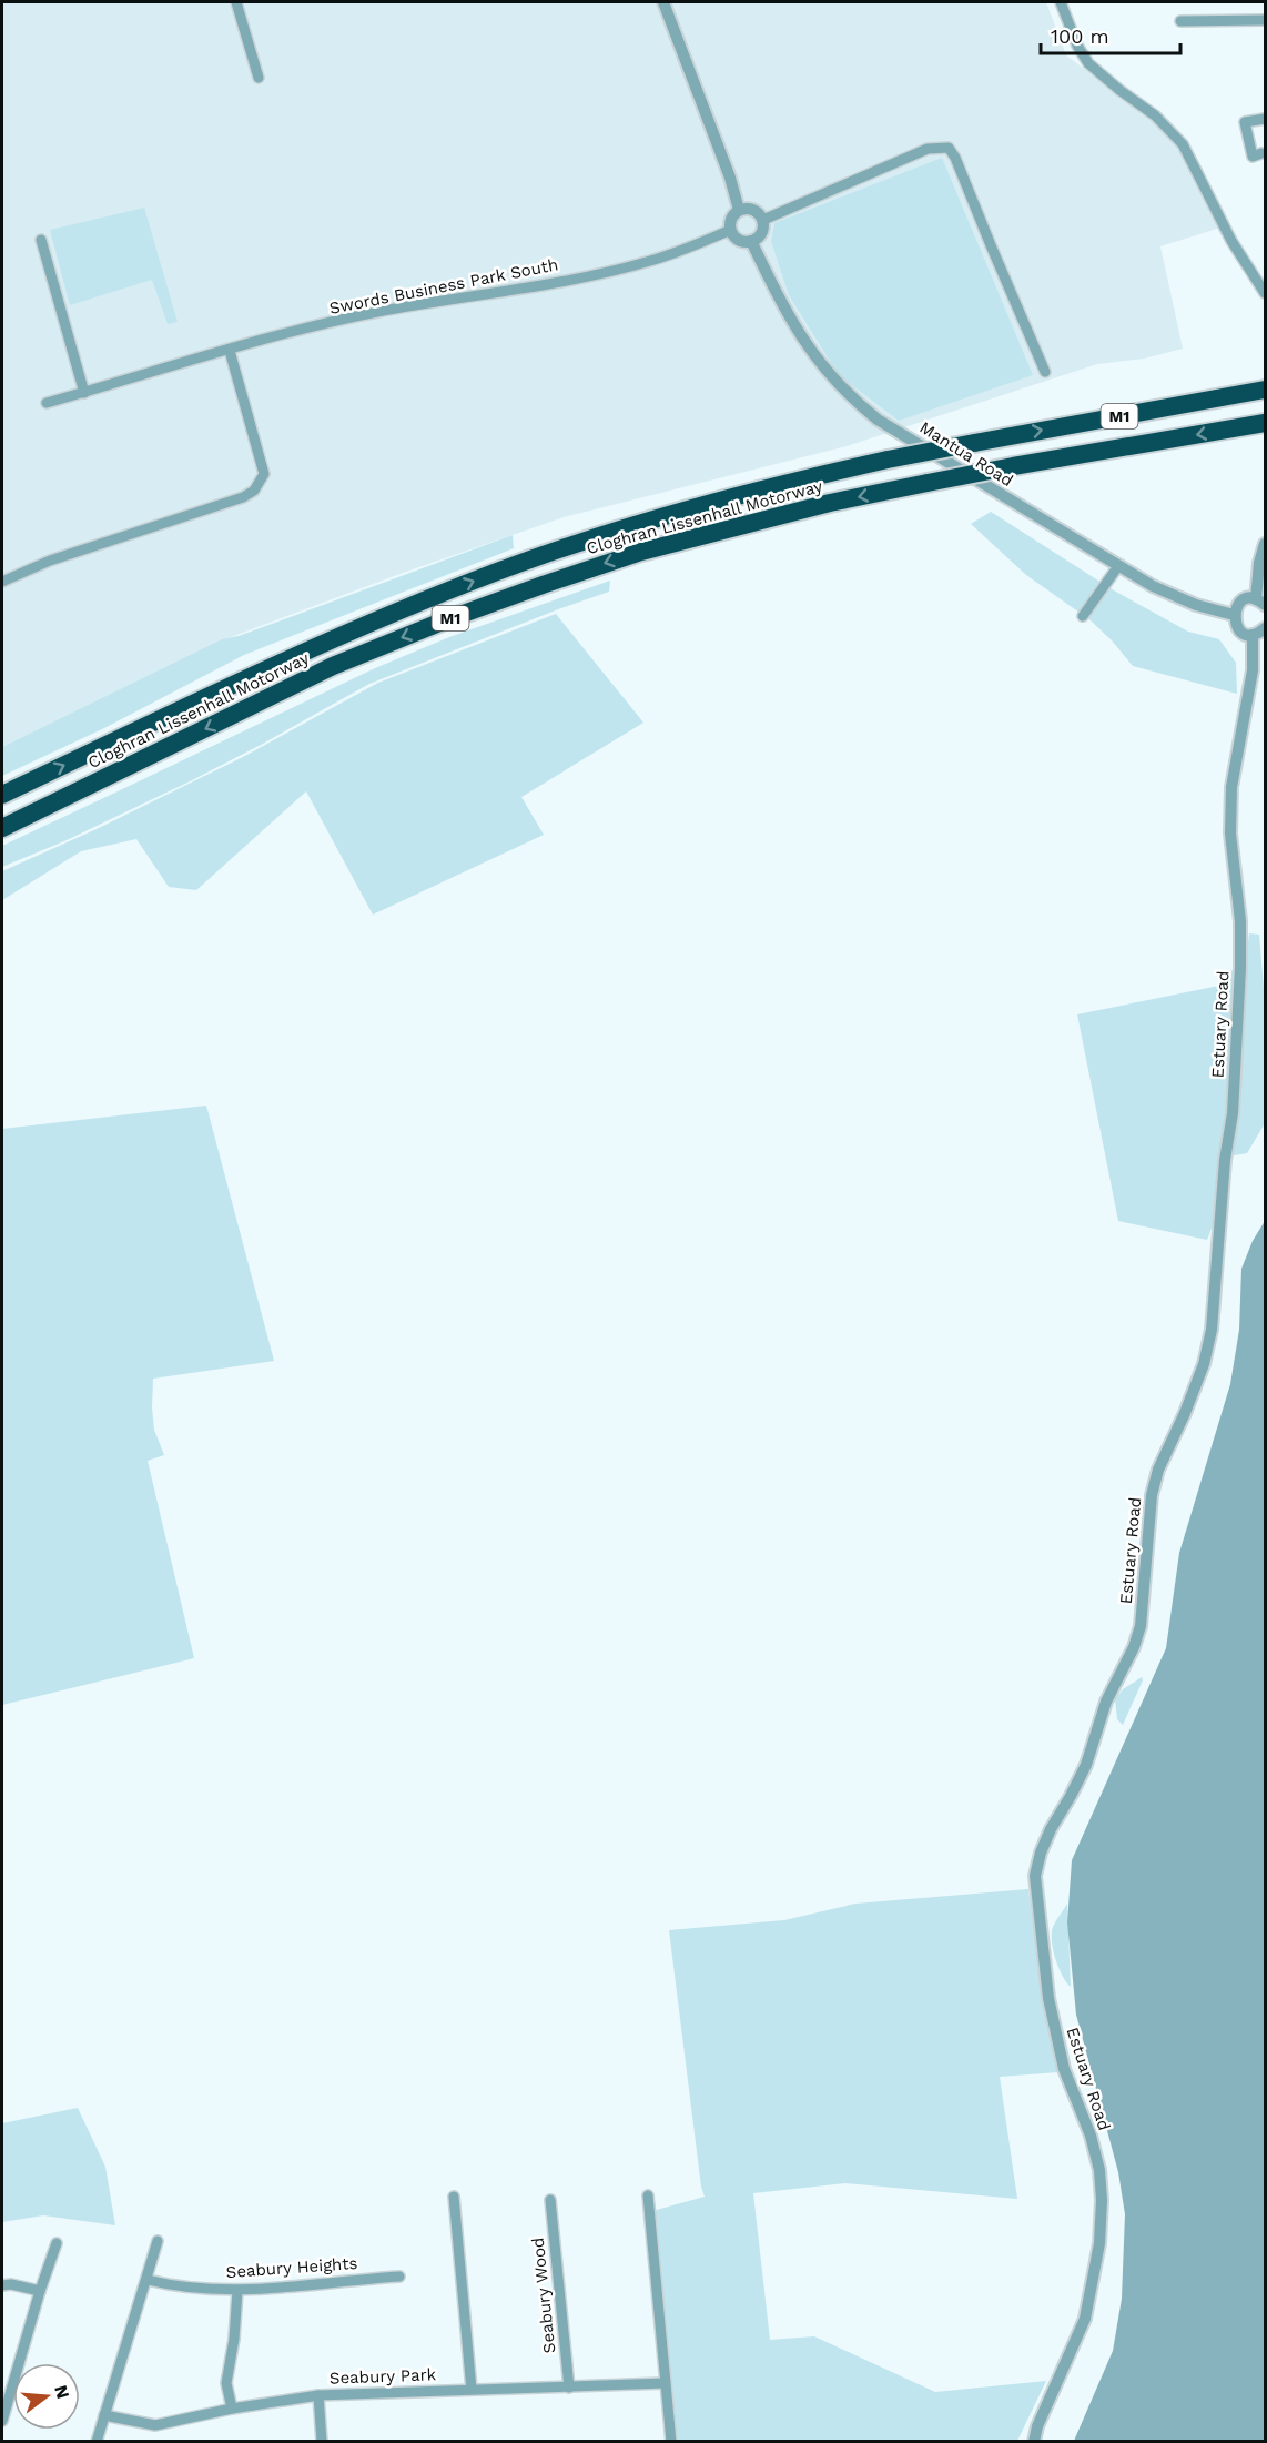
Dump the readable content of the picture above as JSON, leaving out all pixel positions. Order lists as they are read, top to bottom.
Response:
{
  "streets": {
    "highway": ["M1", "Cloghran Lissenhall Motorway"],
    "street": [
      "Swords Business Park South",
      "Mantua Road",
      "Estuary Road",
      "Seabury Heights",
      "Seabury Wood",
      "Seabury Park"
    ]
  },
  "crossings": [
    ["Swords Business Park South", "Mantua Road"],
    ["Seabury Wood", "Seabury Park"]
  ],
  "scale_bar": "100 m",
  "north": "right"
}
